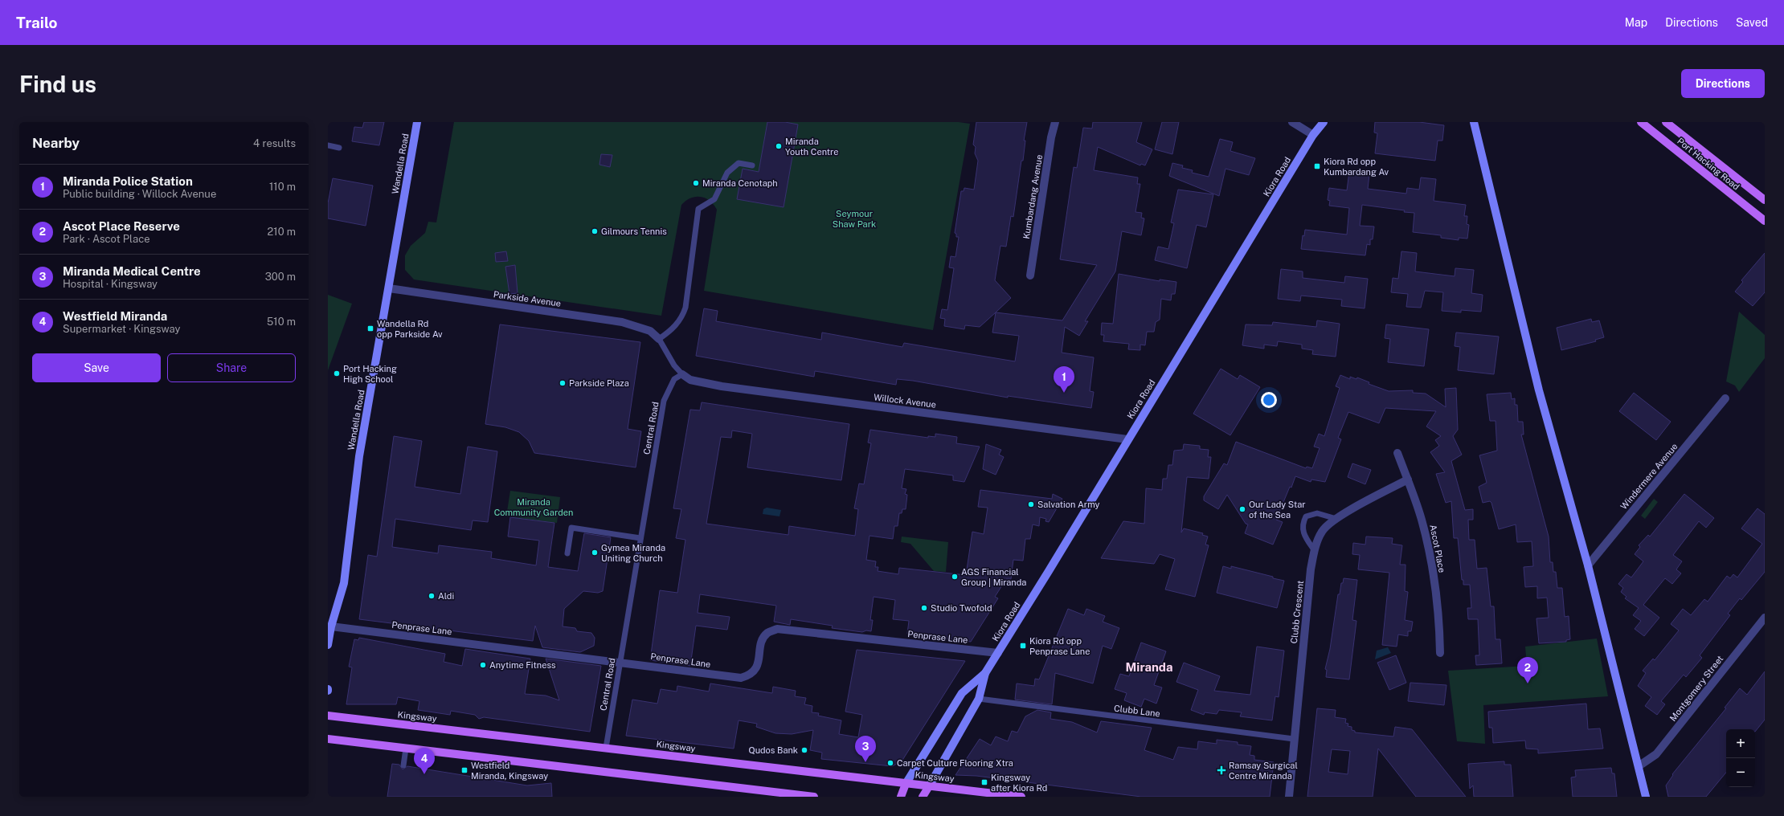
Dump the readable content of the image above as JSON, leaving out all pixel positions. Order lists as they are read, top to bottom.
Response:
{
  "streets": {
    "main road": ["Port Hacking Road", "Kiora Road", "Kingsway"],
    "street": [
      "Wandella Road",
      "Kumbardang Avenue",
      "Parkside Avenue",
      "Willock Avenue",
      "Windermere Avenue",
      "Ascot Place",
      "Clubb Crescent",
      "Penprase Lane",
      "Montgomery Street"
    ],
    "lane": ["Central Road", "Clubb Lane"]
  },
  "crossings": [
    ["Wandella Road", "Parkside Avenue"],
    ["Wandella Road", "Penprase Lane"],
    ["Kiora Road", "Willock Avenue"],
    ["Kiora Road", "Penprase Lane"],
    ["Kiora Road", "Clubb Lane"],
    ["Kiora Road", "Kingsway"],
    ["Willock Avenue", "Central Road"],
    ["Central Road", "Penprase Lane"],
    ["Central Road", "Kingsway"],
    ["Ascot Place", "Clubb Crescent"],
    ["Clubb Crescent", "Clubb Lane"]
  ],
  "districts": ["Miranda"],
  "parks": ["Seymour Shaw Park", "Miranda Community Garden"],
  "places": {
    "other": [
      "Miranda Youth Centre",
      "Miranda Cenotaph",
      "Gilmours Tennis",
      "Port Hacking High School",
      "Parkside Plaza",
      "Salvation Army",
      "Our Lady Star of the Sea",
      "Gymea Miranda Uniting Church",
      "AGS Financial Group | Miranda",
      "Aldi",
      "Studio Twofold",
      "Anytime Fitness",
      "Qudos Bank",
      "Carpet Culture Flooring Xtra"
    ],
    "transit": [
      "Kiora Rd opp Kumbardang Av",
      "Wandella Rd opp Parkside Av",
      "Kiora Rd opp Penprase Lane",
      "Westfield Miranda, Kingsway",
      "Kingsway after Kiora Rd"
    ],
    "health": ["Ramsay Surgical Centre Miranda"]
  },
  "page": {
    "header": "Trailo",
    "nav": ["Map", "Directions", "Saved"],
    "buttons": [
      "Directions",
      ["Save", "Share"]
    ],
    "title": "Find us",
    "heading": ["Nearby", "4 results"],
    "list": [
      {
        "mark": "1",
        "name": "Miranda Police Station",
        "note": "Public building · Willock Avenue",
        "value": "110 m"
      },
      {
        "mark": "2",
        "name": "Ascot Place Reserve",
        "note": "Park · Ascot Place",
        "value": "210 m"
      },
      {
        "mark": "3",
        "name": "Miranda Medical Centre",
        "note": "Hospital · Kingsway",
        "value": "300 m"
      },
      {
        "mark": "4",
        "name": "Westfield Miranda",
        "note": "Supermarket · Kingsway",
        "value": "510 m"
      }
    ],
    "pins": [
      "1",
      "2",
      "3",
      "4"
    ],
    "map_buttons": ["+", "−"]
  }
}
